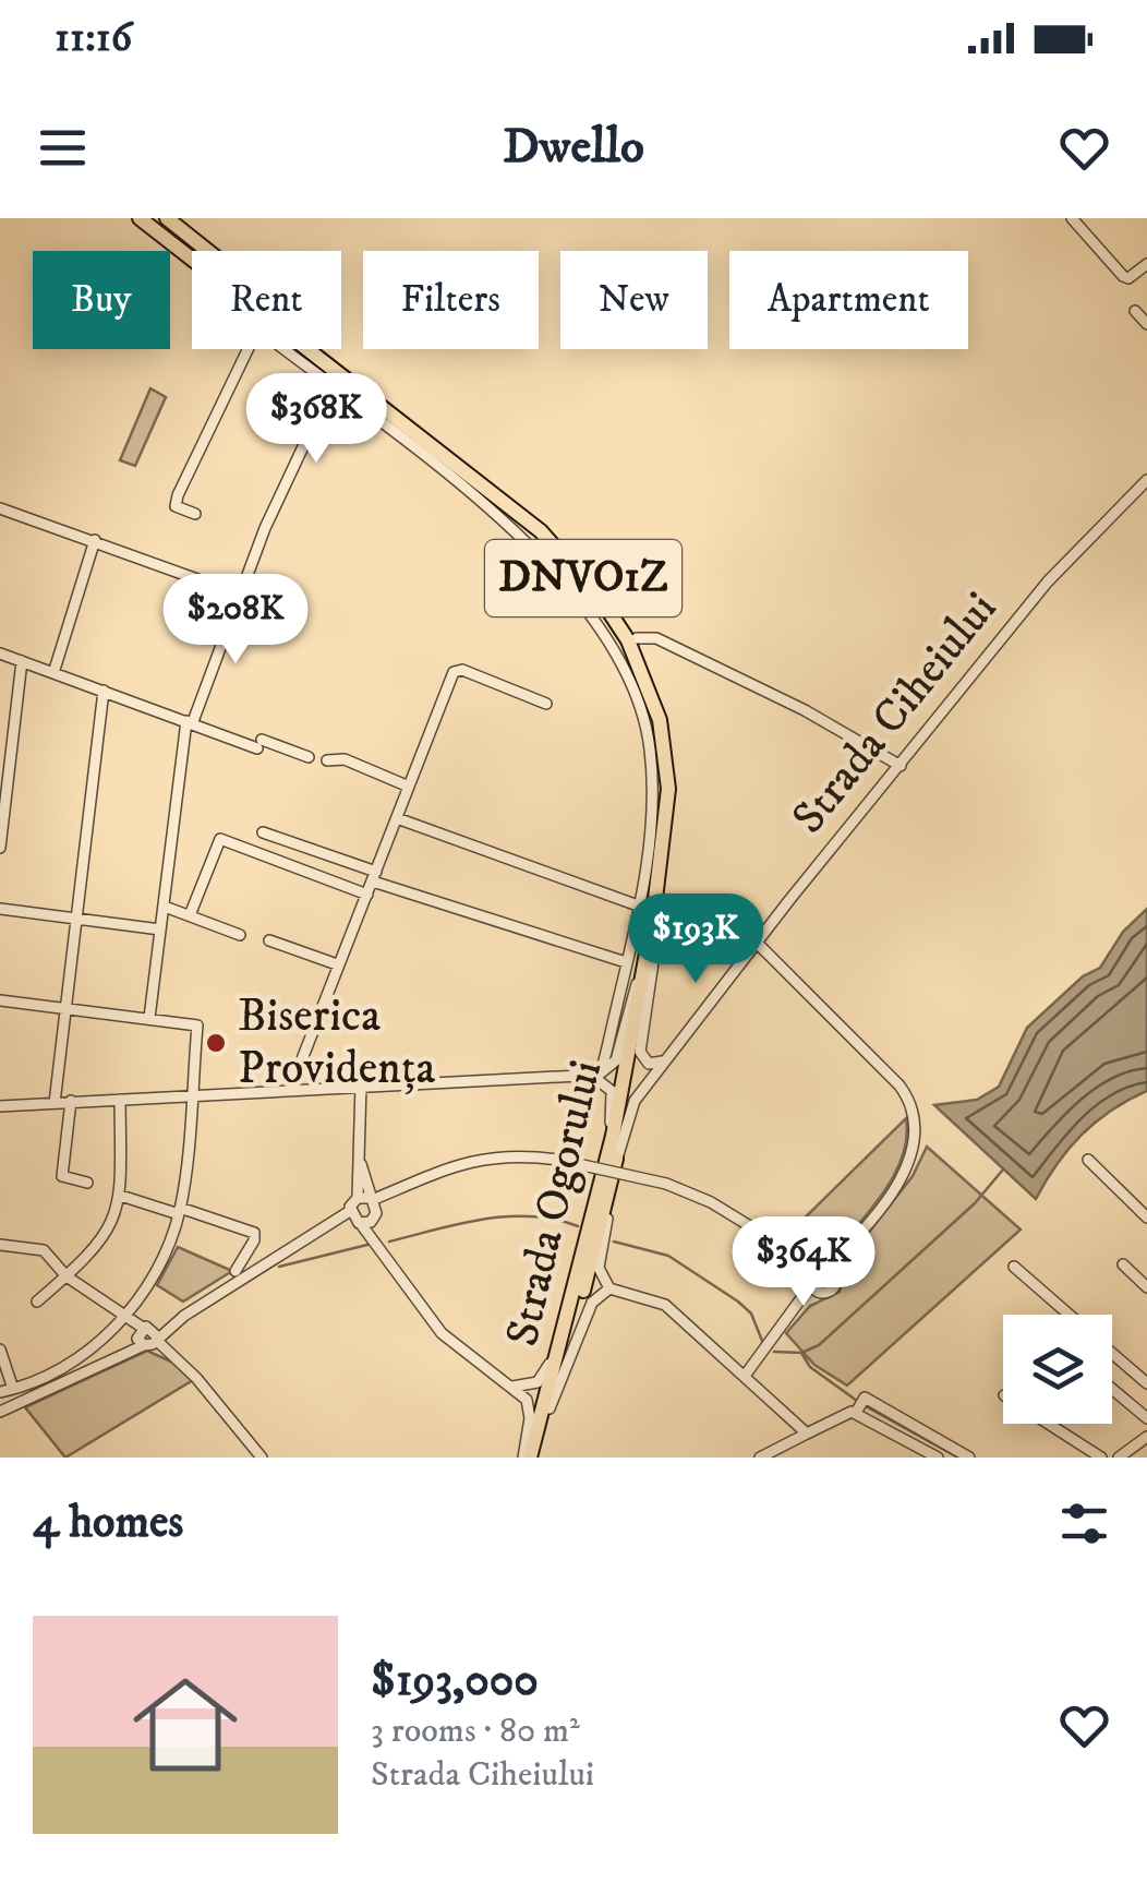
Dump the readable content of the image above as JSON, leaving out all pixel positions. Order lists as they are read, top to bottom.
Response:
{
  "streets": {
    "highway": ["DNVO1Z", "Strada Ogorului"],
    "street": ["Strada Ciheiului"]
  },
  "crossings": [
    ["Strada Ciheiului", "Strada Ogorului"]
  ],
  "places": ["Biserica Providența"],
  "page": {
    "status": "11:16",
    "header": "Dwello",
    "chip": [
      "Buy",
      "Rent",
      "Filters",
      "New",
      "Apartment"
    ],
    "price": [
      "$368K",
      "$208K",
      "$193K",
      "$364K"
    ],
    "heading": "4 homes",
    "list": [
      {
        "name": "$193,000",
        "note": "3 rooms · 80 m² · Strada Ciheiului"
      }
    ]
  }
}
